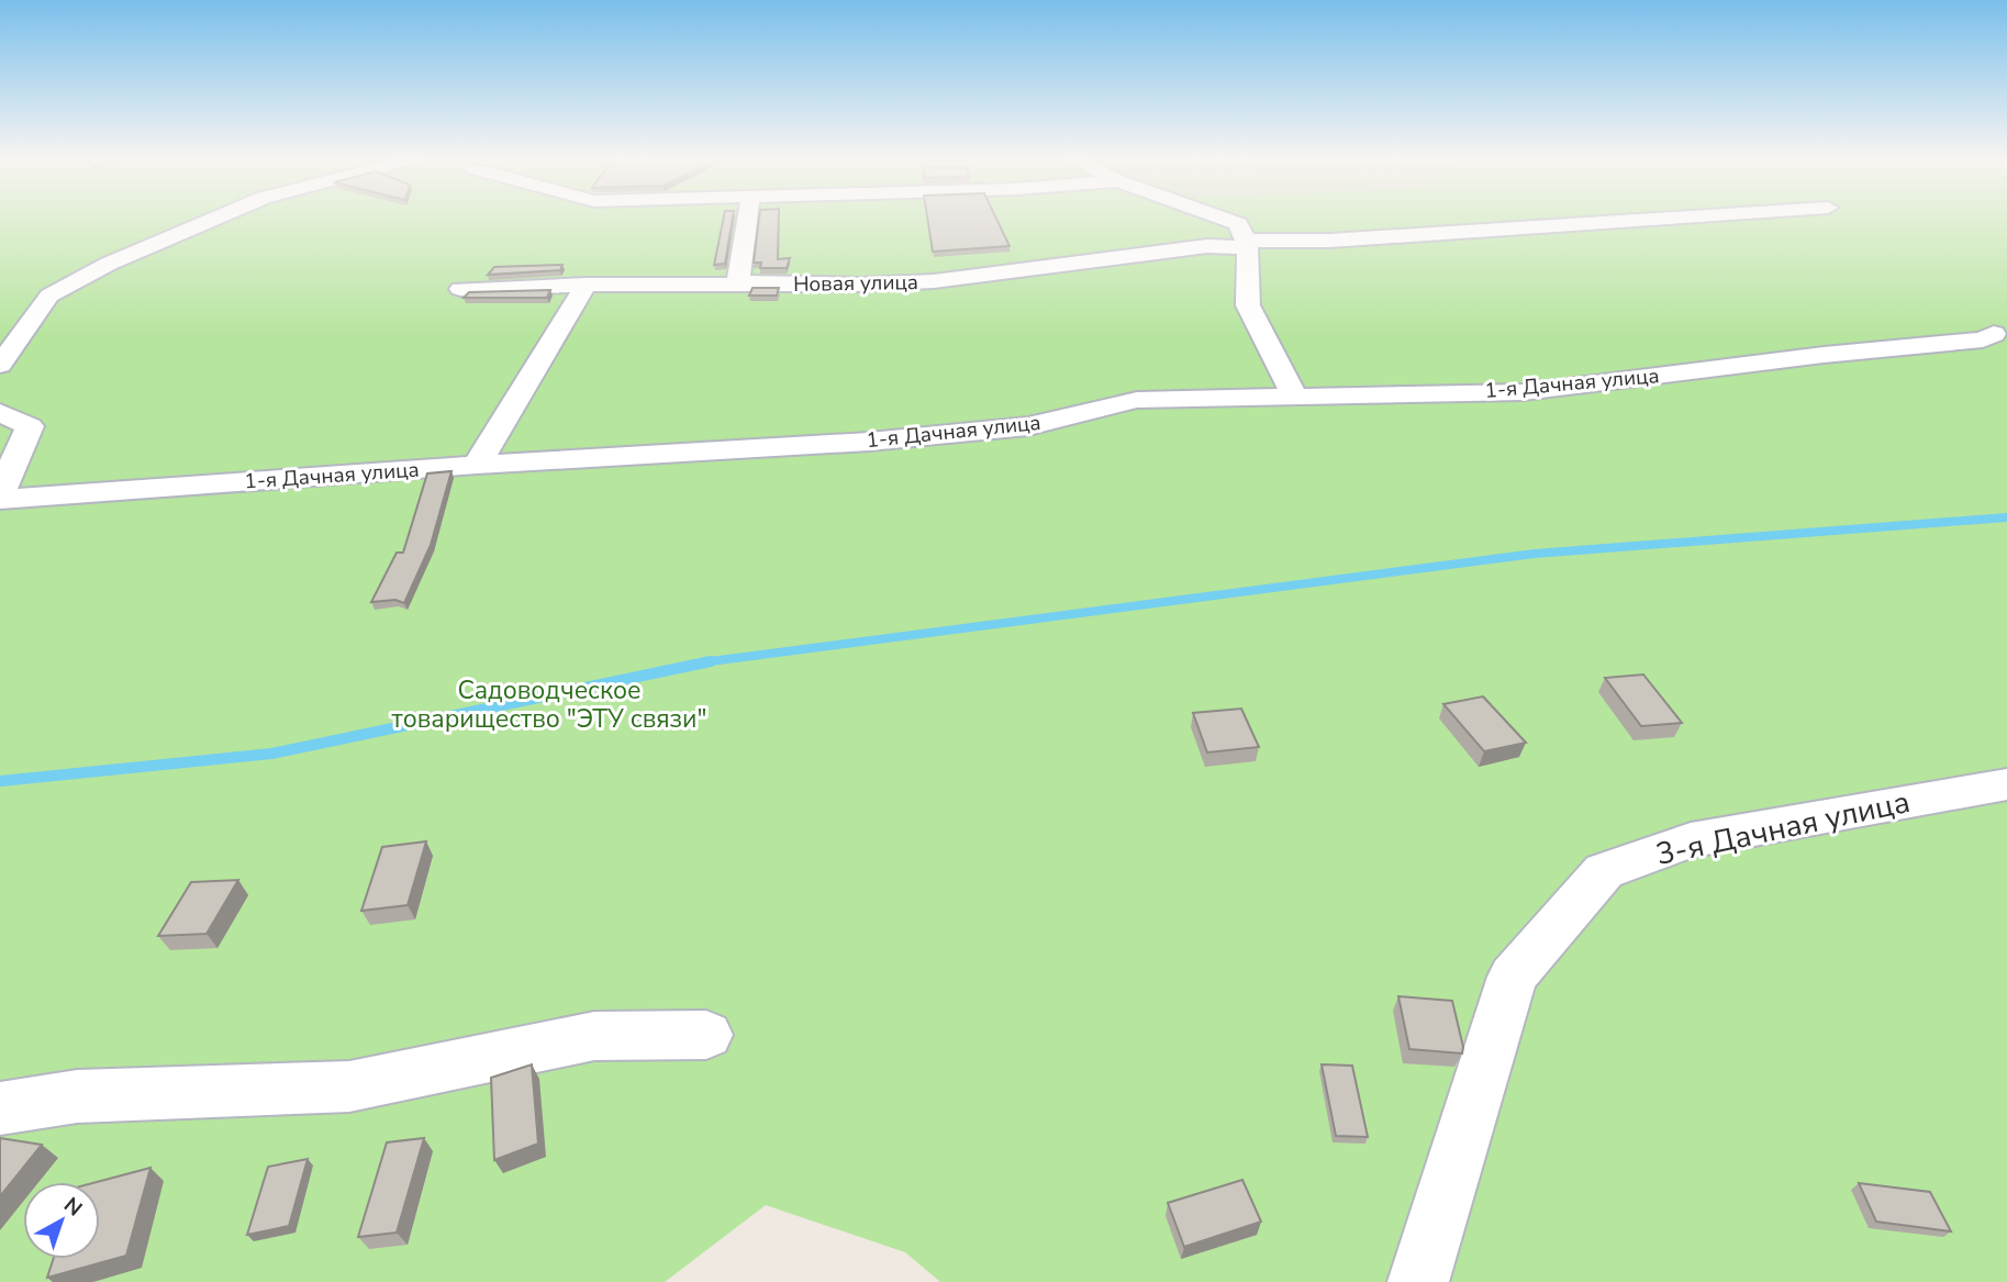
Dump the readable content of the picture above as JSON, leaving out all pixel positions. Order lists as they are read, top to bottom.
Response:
{
  "streets": {
    "street": ["Новая улица", "1-я Дачная улица", "3-я Дачная улица"]
  },
  "parks": ["Садоводческое товарищество \"ЭТУ связи\""],
  "north": "top right"
}
